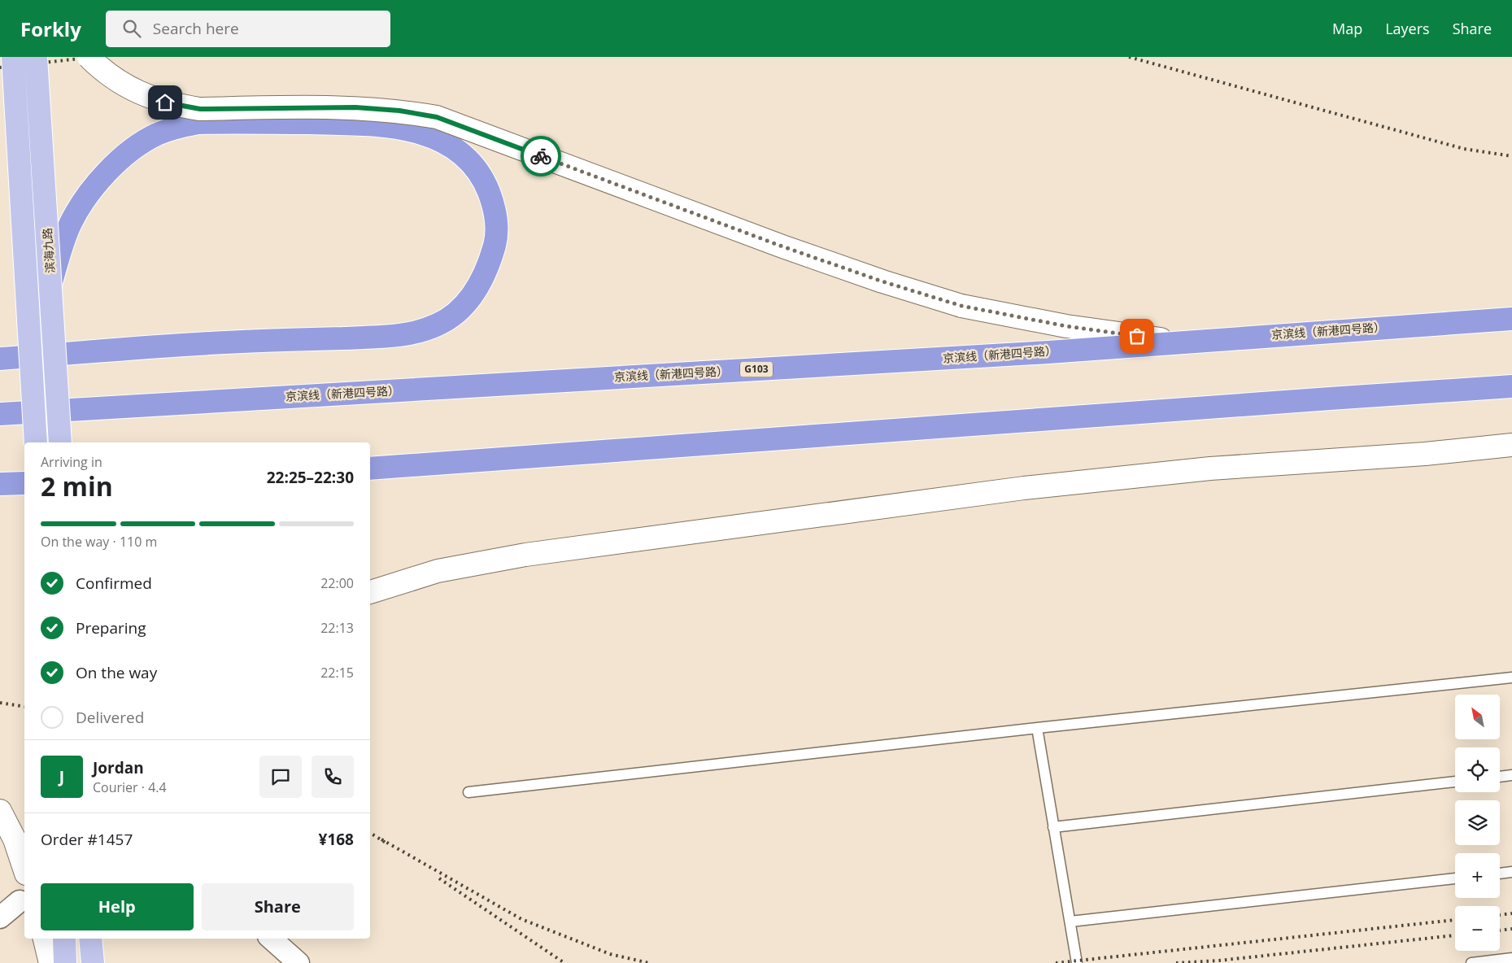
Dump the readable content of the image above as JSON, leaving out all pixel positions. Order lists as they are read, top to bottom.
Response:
{
  "streets": {
    "highway": ["京滨线（新港四号路）", "G103"],
    "main road": ["滨海九路"]
  },
  "north": "top left",
  "page": {
    "header": "Forkly",
    "search": "Search here",
    "nav": ["Map", "Layers", "Share"],
    "heading": ["2 min", "Arriving in", "22:25–22:30"],
    "panel": [
      "Jordan",
      "Courier · 4.4",
      "Order #1457",
      "¥168"
    ],
    "bar": "On the way · 110 m",
    "list": [
      ["Confirmed", "22:00"],
      ["Preparing", "22:13"],
      ["On the way", "22:15"],
      "Delivered"
    ],
    "map_buttons": ["+", "−"],
    "round": "J",
    "buttons": ["Help", "Share"]
  }
}
